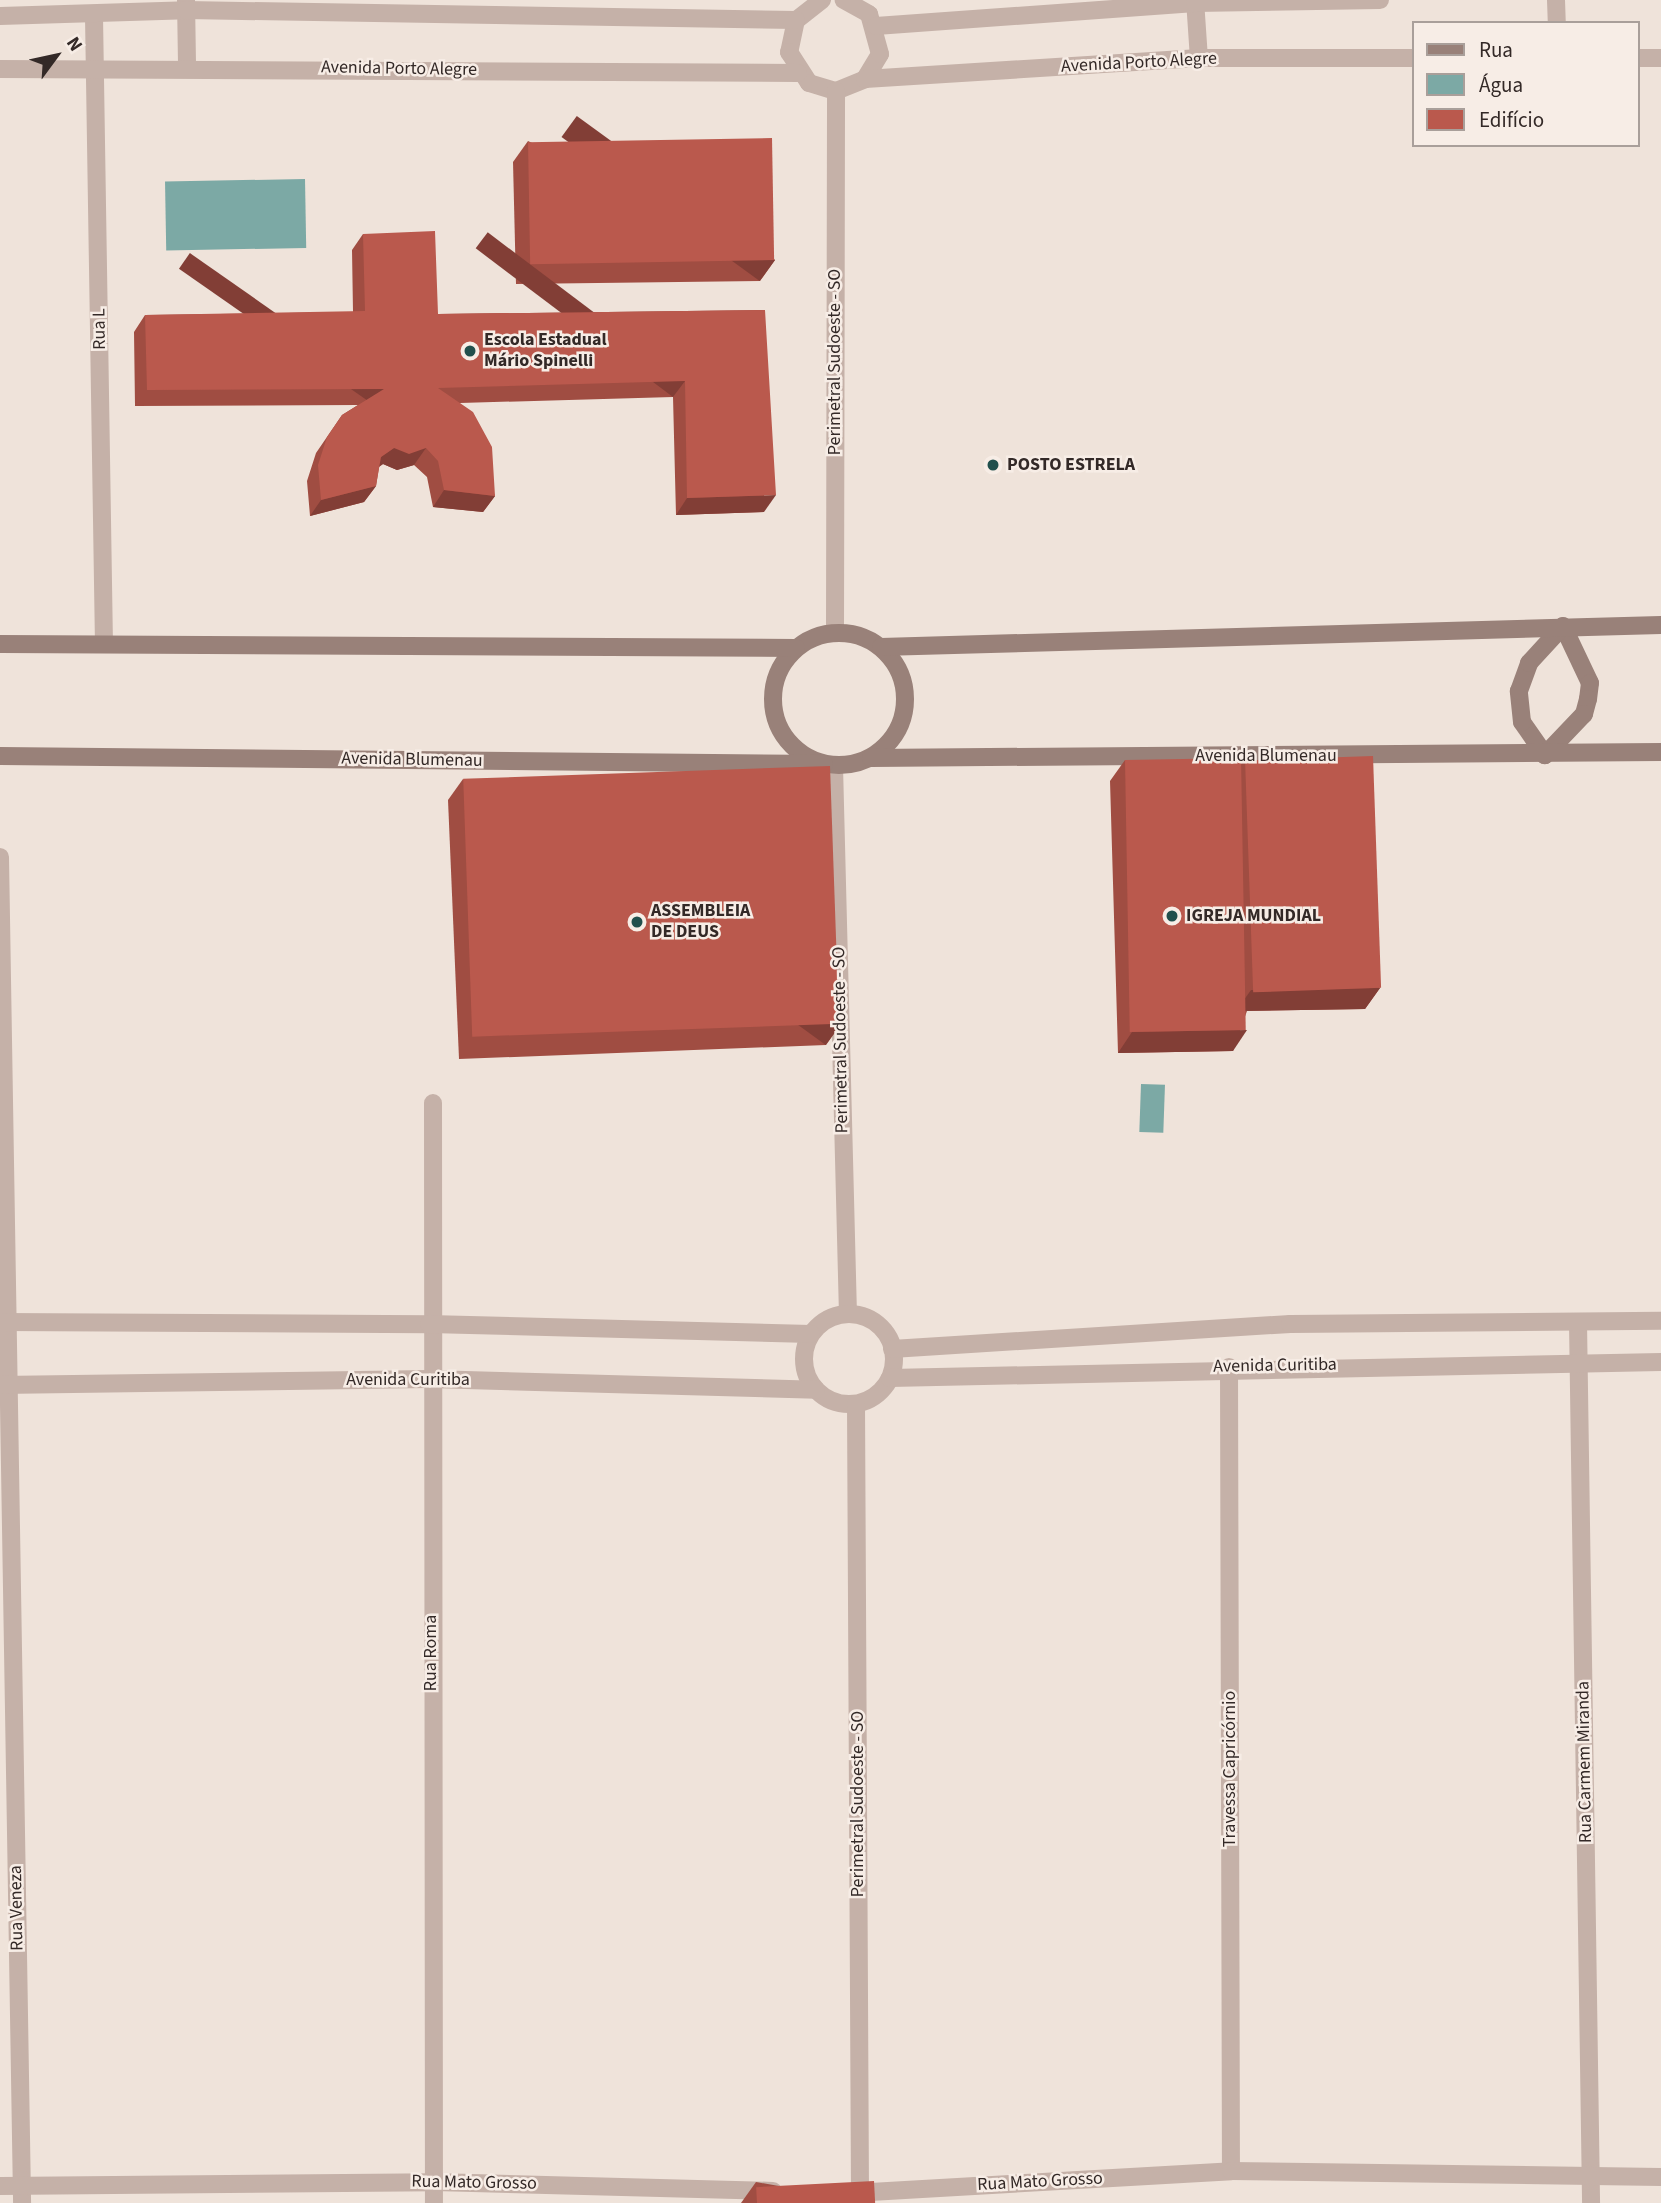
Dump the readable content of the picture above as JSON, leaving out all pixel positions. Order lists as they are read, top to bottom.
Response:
{
  "streets": {
    "main road": ["Avenida Blumenau"],
    "street": [
      "Avenida Porto Alegre",
      "Rua L",
      "Perimetral Sudoeste - SO",
      "Avenida Curitiba",
      "Rua Roma",
      "Rua Carmem Miranda",
      "Travessa Capricórnio",
      "Rua Veneza",
      "Rua Mato Grosso"
    ]
  },
  "crossings": [
    ["Avenida Porto Alegre", "Rua L"],
    ["Perimetral Sudoeste - SO", "Avenida Blumenau"],
    ["Perimetral Sudoeste - SO", "Avenida Curitiba"],
    ["Perimetral Sudoeste - SO", "Rua Mato Grosso"],
    ["Avenida Curitiba", "Rua Roma"],
    ["Avenida Curitiba", "Rua Carmem Miranda"],
    ["Avenida Curitiba", "Travessa Capricórnio"],
    ["Avenida Curitiba", "Rua Veneza"],
    ["Rua Roma", "Rua Mato Grosso"],
    ["Rua Carmem Miranda", "Rua Mato Grosso"],
    ["Travessa Capricórnio", "Rua Mato Grosso"],
    ["Rua Veneza", "Rua Mato Grosso"]
  ],
  "places": [
    "Escola Estadual Mário Spinelli",
    "POSTO ESTRELA",
    "IGREJA MUNDIAL",
    "ASSEMBLEIA DE DEUS"
  ],
  "legend": ["Rua", "Água", "Edifício"],
  "north": "top right"
}
